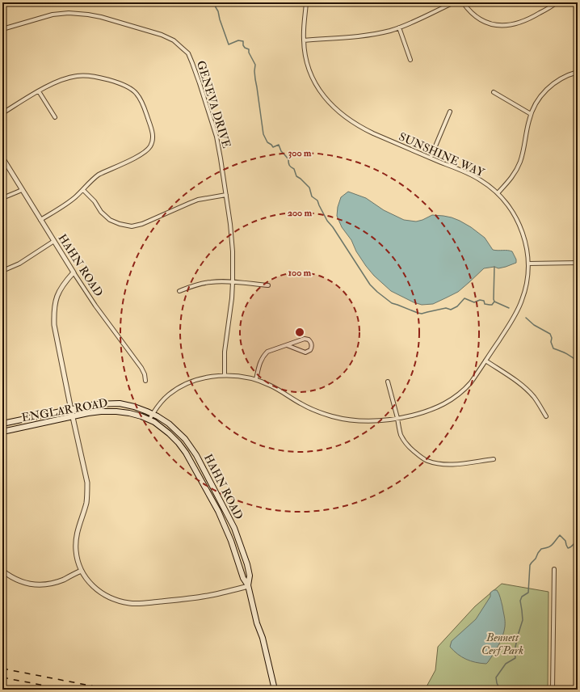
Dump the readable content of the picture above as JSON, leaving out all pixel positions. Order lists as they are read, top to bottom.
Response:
{
  "streets": {
    "main road": ["HAHN ROAD", "ENGLAR ROAD"],
    "street": ["GENEVA DRIVE", "SUNSHINE WAY"]
  },
  "crossings": [
    ["GENEVA DRIVE", "SUNSHINE WAY"],
    ["SUNSHINE WAY", "HAHN ROAD"],
    ["SUNSHINE WAY", "ENGLAR ROAD"],
    ["HAHN ROAD", "ENGLAR ROAD"]
  ],
  "parks": ["Bennett Cerf Park"],
  "rings": ["300 m", "200 m", "100 m"]
}
